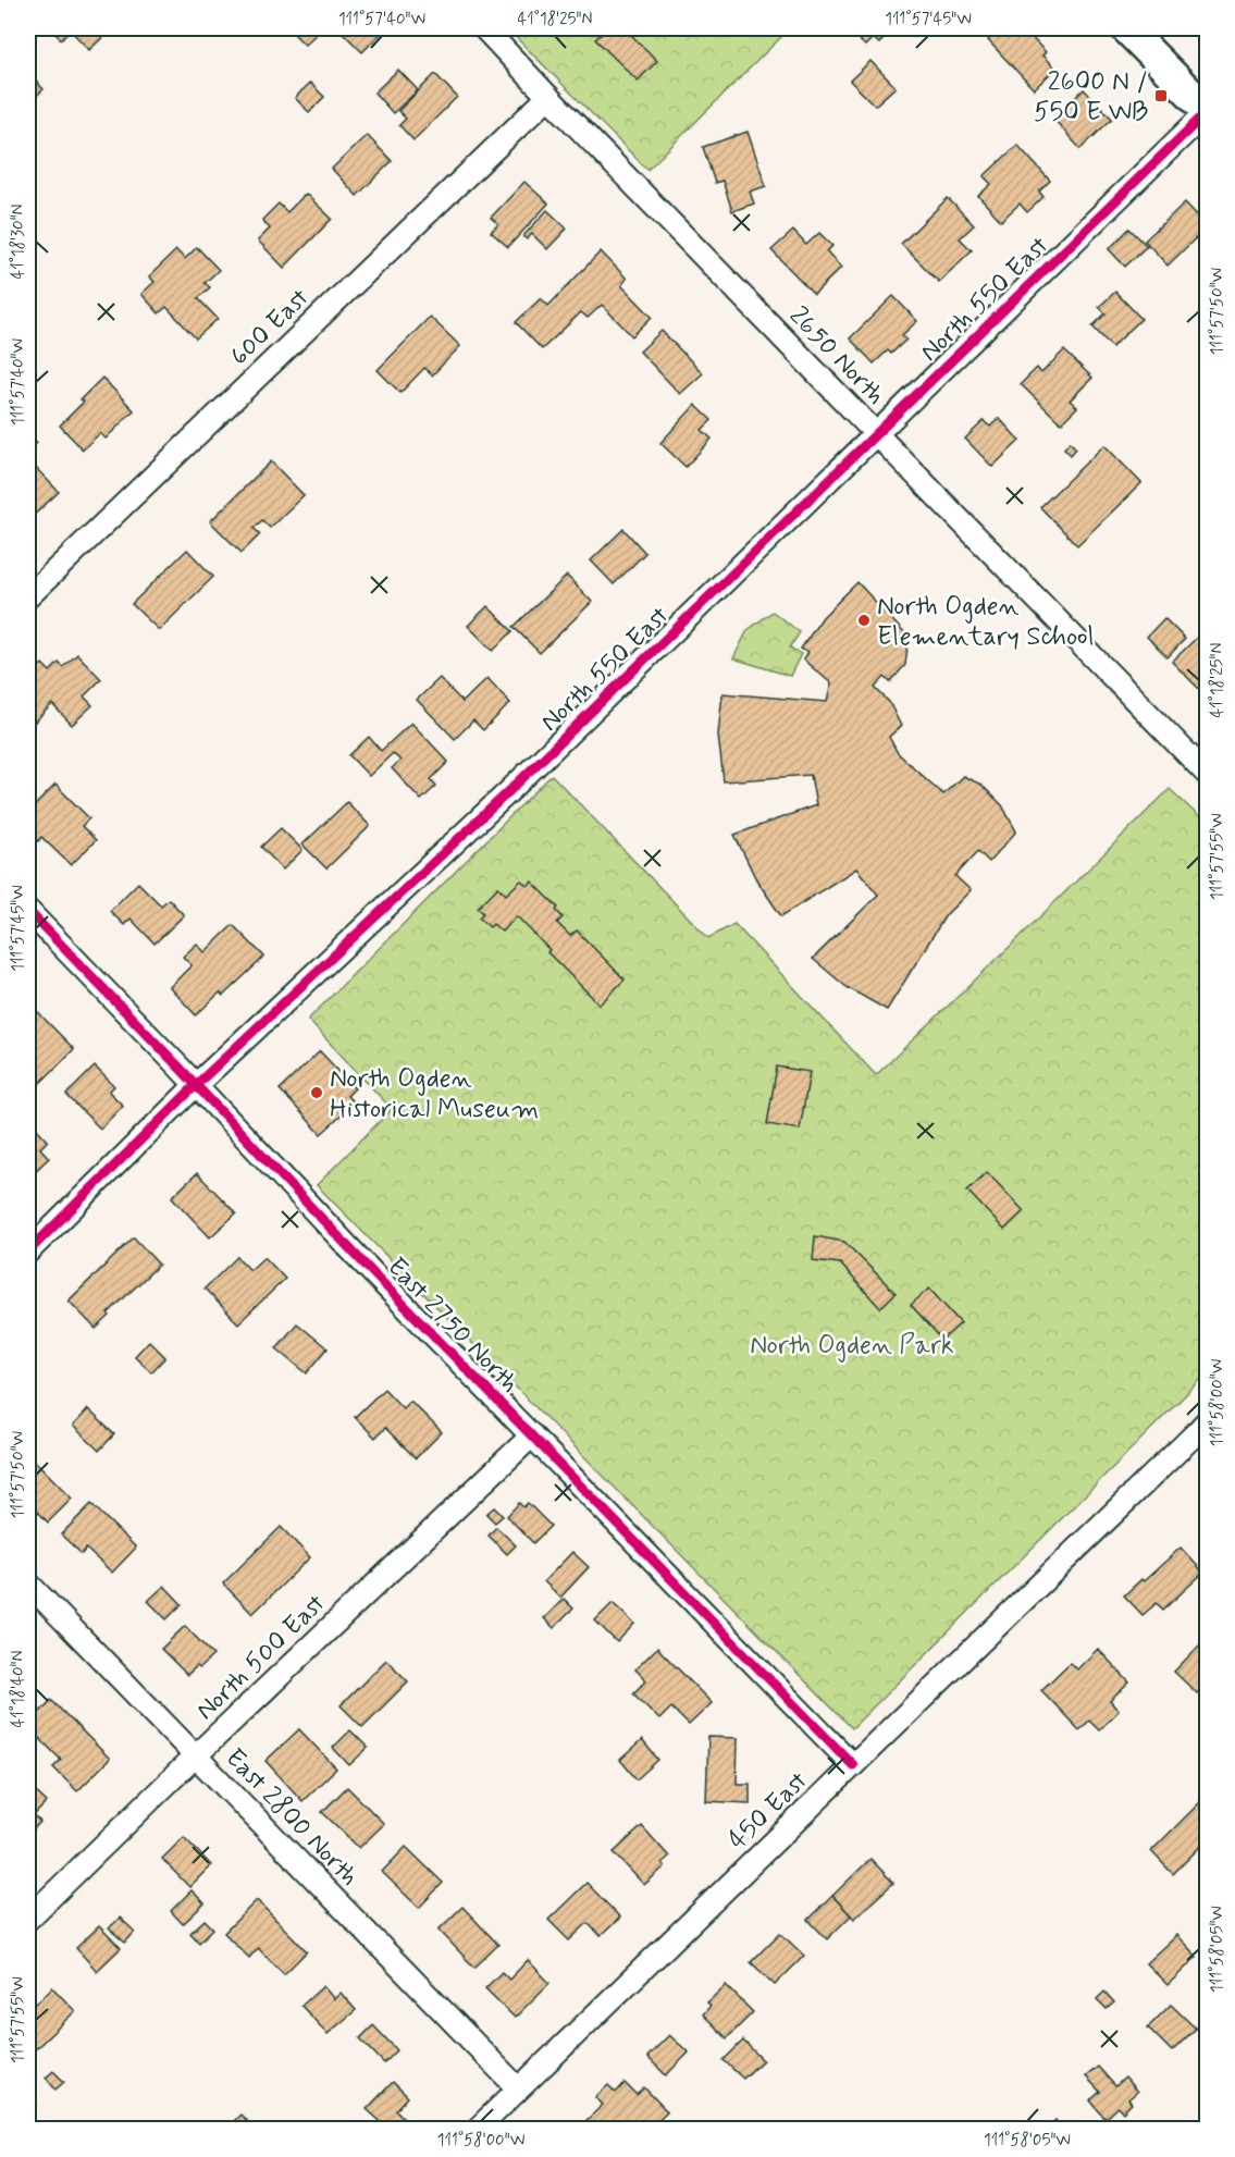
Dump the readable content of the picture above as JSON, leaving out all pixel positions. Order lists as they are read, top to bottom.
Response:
{
  "streets": {
    "street": [
      "North 550 East",
      "600 East",
      "2650 North",
      "East 2750 North",
      "North 500 East",
      "450 East",
      "East 2800 North"
    ]
  },
  "crossings": [
    ["North 550 East", "2650 North"],
    ["North 550 East", "East 2750 North"],
    ["600 East", "2650 North"],
    ["East 2750 North", "North 500 East"],
    ["East 2750 North", "450 East"],
    ["North 500 East", "East 2800 North"],
    ["450 East", "East 2800 North"]
  ],
  "parks": ["North Ogden Park"],
  "places": {
    "transit": ["2600 N / 550 E WB"],
    "other": ["North Ogden Elementary School", "North Ogden Historical Museum"]
  },
  "coordinates": [
    "111°57'40\"W",
    "41°18'25\"N",
    "111°57'45\"W",
    "41°18'30\"N",
    "111°57'50\"W",
    "111°57'55\"W",
    "111°58'00\"W",
    "41°18'40\"N",
    "111°58'05\"W"
  ]
}
